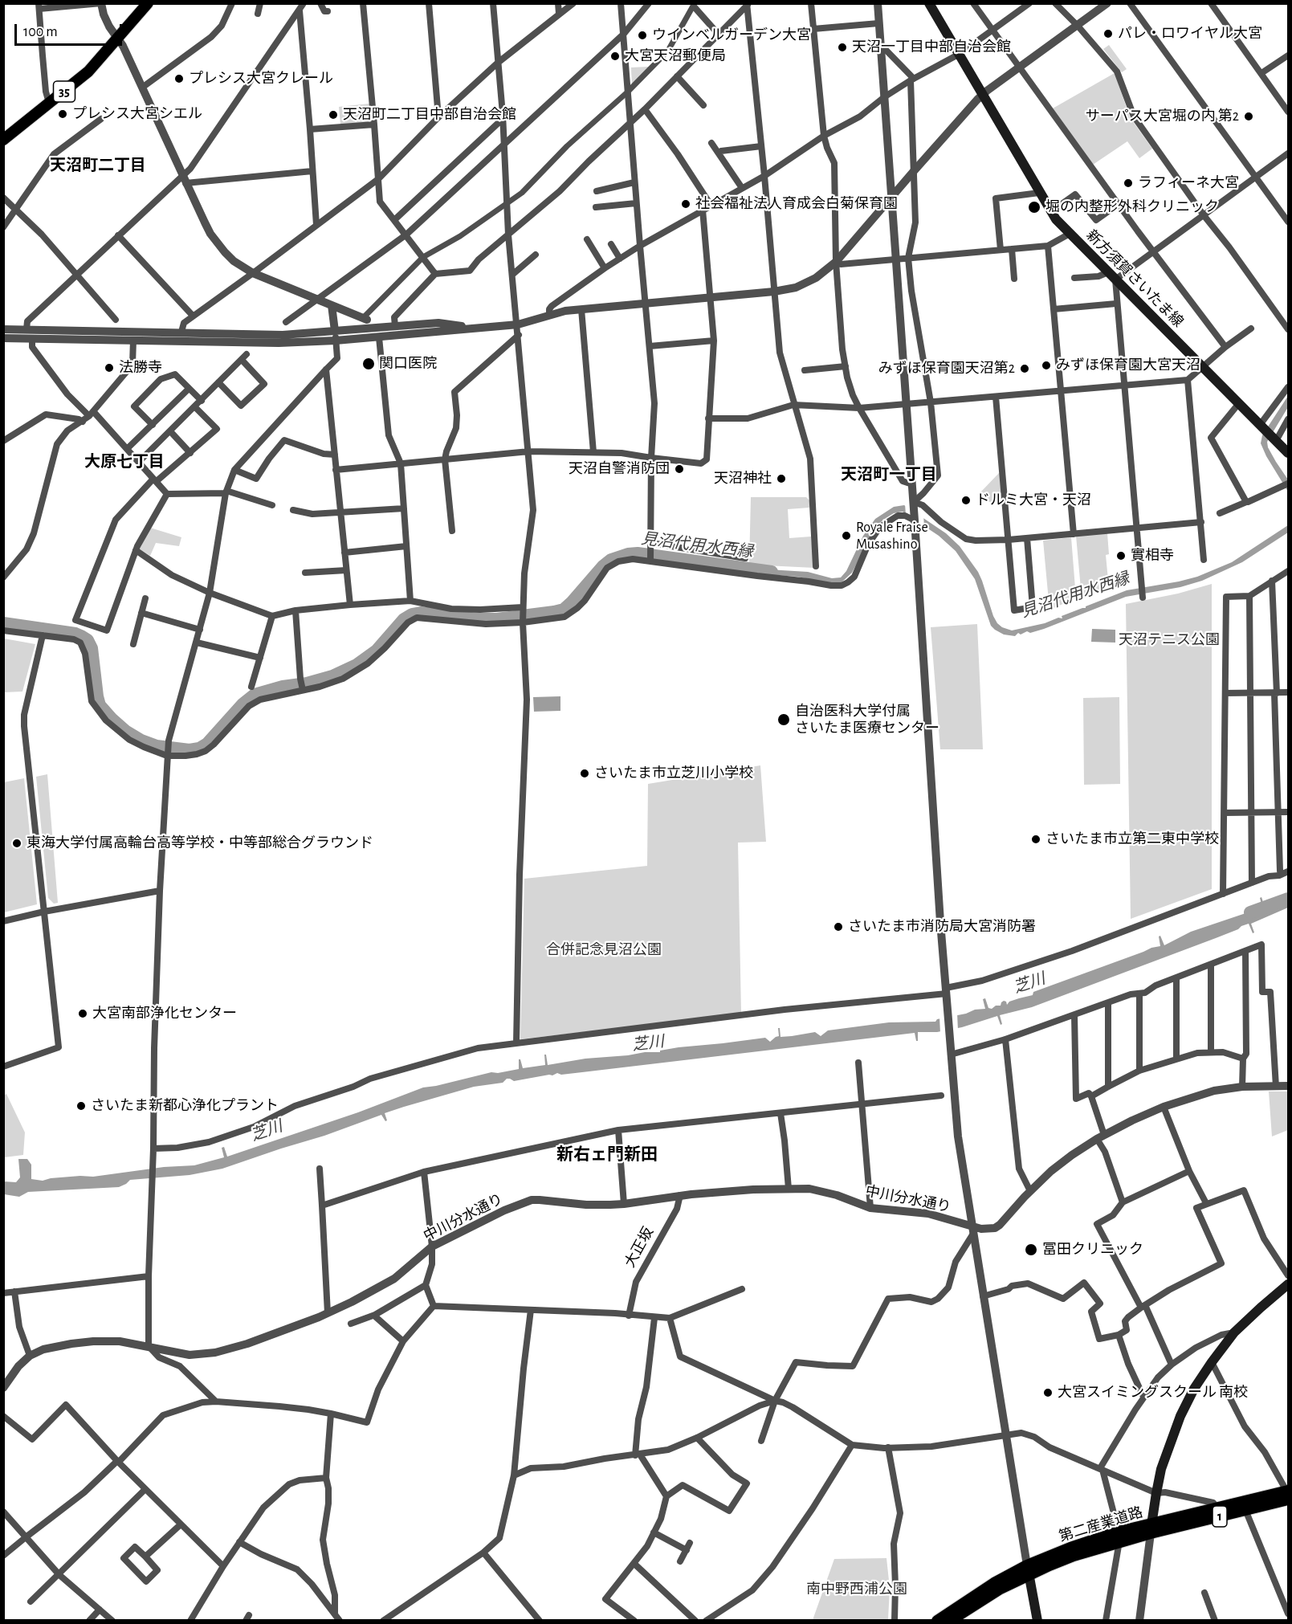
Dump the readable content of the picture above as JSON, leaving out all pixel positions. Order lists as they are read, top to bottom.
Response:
{
  "streets": {
    "main road": [
      "35",
      "新方須賀さいたま線",
      "1",
      "第二産業道路"
    ],
    "street": ["中川分水通り", "大正坂"]
  },
  "crossings": [
    ["中川分水通り", "大正坂"]
  ],
  "districts": [
    "天沼町二丁目",
    "大原七丁目",
    "天沼町一丁目",
    "新右ェ門新田"
  ],
  "water": ["見沼代用水西縁", "芝川"],
  "parks": ["天沼テニス公園", "合併記念見沼公園", "南中野西浦公園"],
  "places": [
    "パレ・ロワイヤル大宮",
    "ウインベルガーデン大宮",
    "天沼一丁目中部自治会館",
    "大宮天沼郵便局",
    "プレシス大宮クレール",
    "プレシス大宮シエル",
    "天沼町二丁目中部自治会館",
    "サーパス大宮堀の内 第2",
    "ラフィーネ大宮",
    "社会福祉法人育成会白菊保育園",
    "堀の内整形外科クリニック",
    "関口医院",
    "みずほ保育園大宮天沼",
    "法勝寺",
    "みずほ保育園天沼第2",
    "天沼自警消防団",
    "天沼神社",
    "ドルミ大宮・天沼",
    "Royale Fraise Musashino",
    "實相寺",
    "自治医科大学付属 さいたま医療センター",
    "さいたま市立芝川小学校",
    "さいたま市立第二東中学校",
    "東海大学付属高輪台高等学校・中等部総合グラウンド",
    "さいたま市消防局大宮消防署",
    "大宮南部浄化センター",
    "さいたま新都心浄化プラント",
    "冨田クリニック",
    "大宮スイミングスクール 南校"
  ],
  "scale_bar": "100 m"
}
